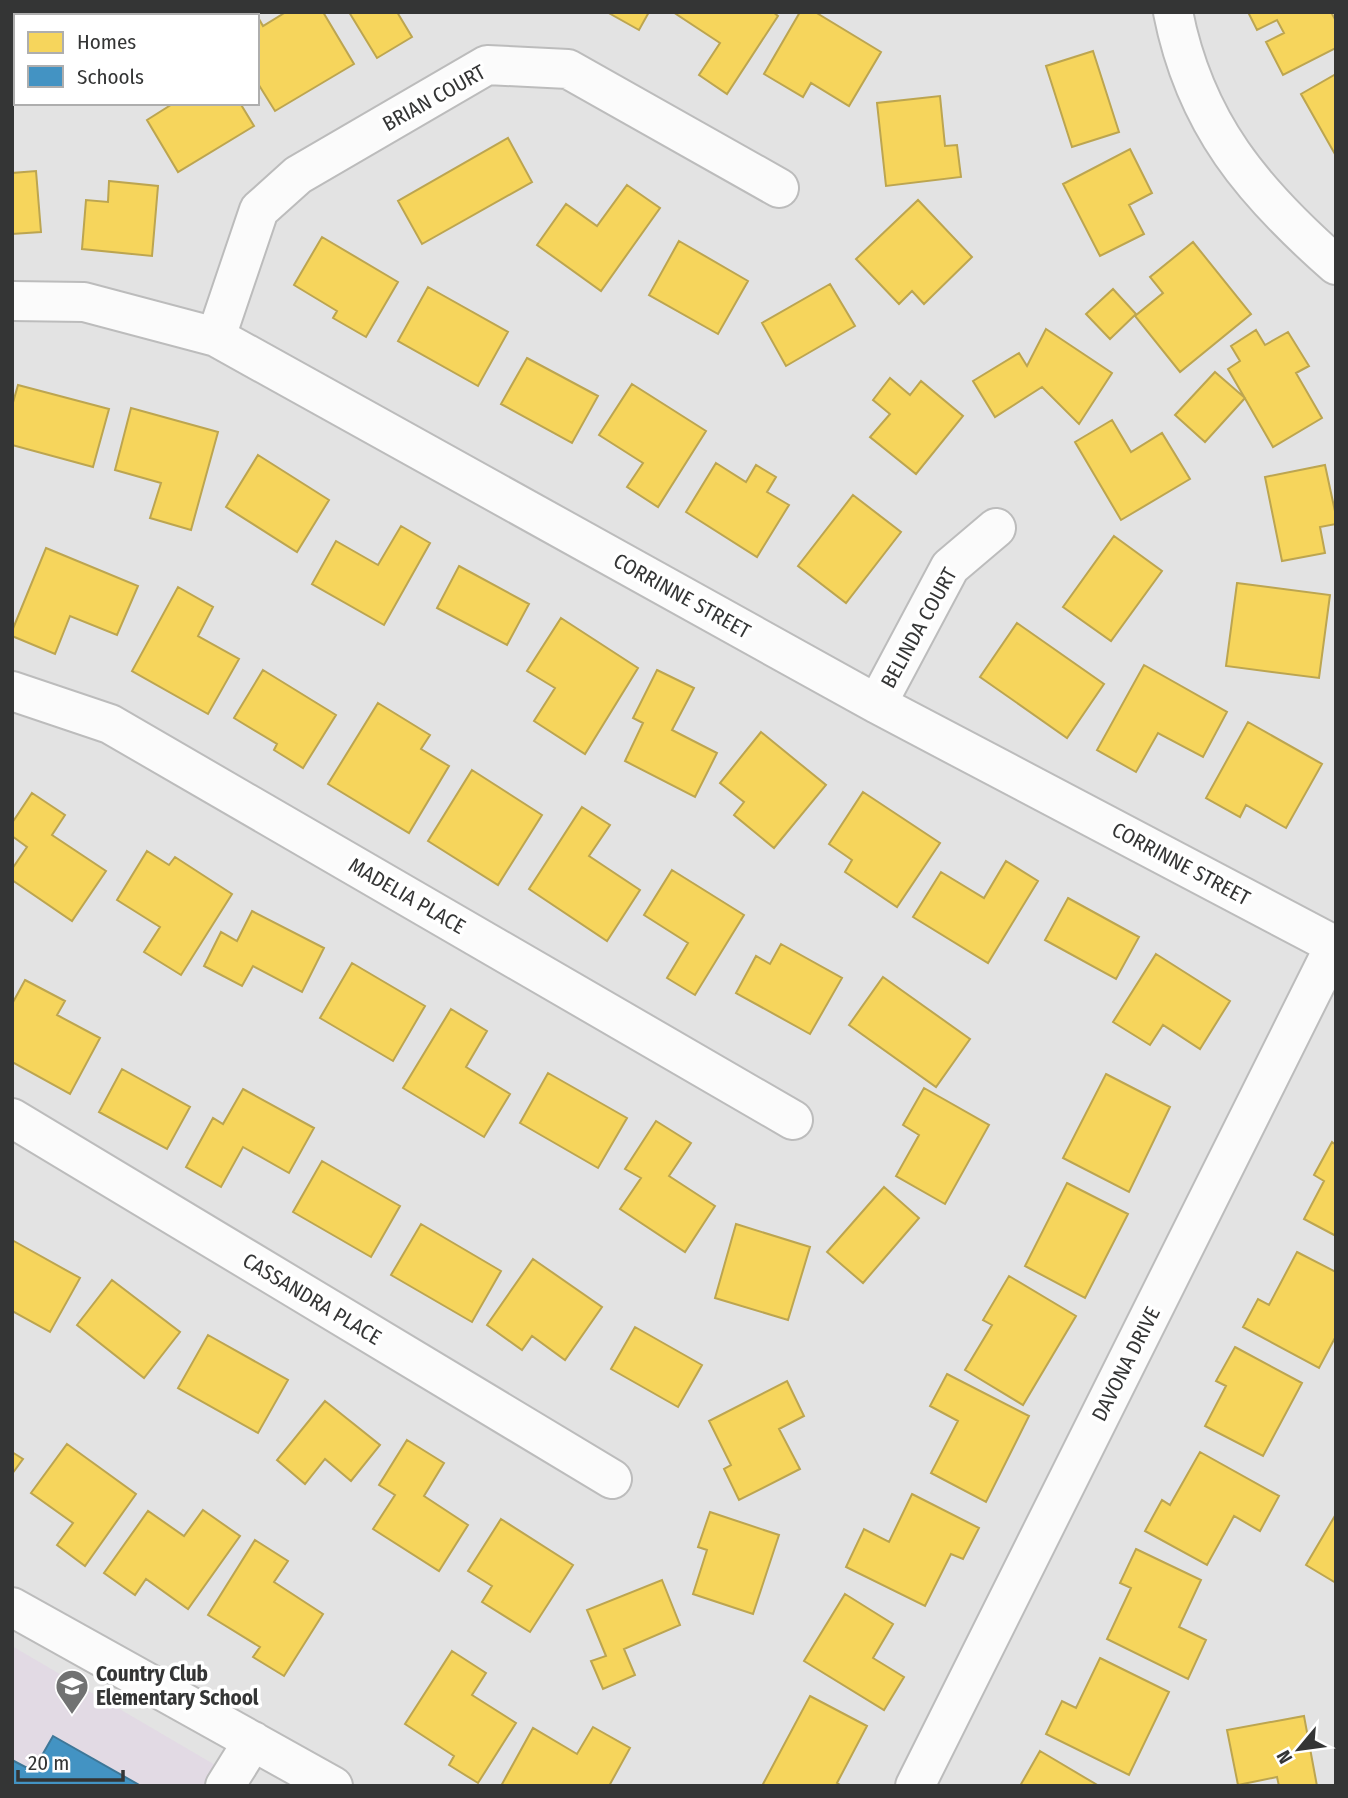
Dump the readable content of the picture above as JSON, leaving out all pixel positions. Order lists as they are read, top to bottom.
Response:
{
  "streets": {
    "street": [
      "BRIAN COURT",
      "CORRINNE STREET",
      "BELINDA COURT",
      "MADELIA PLACE",
      "CASSANDRA PLACE",
      "DAVONA DRIVE"
    ]
  },
  "crossings": [
    ["BRIAN COURT", "CORRINNE STREET"],
    ["CORRINNE STREET", "BELINDA COURT"],
    ["CORRINNE STREET", "DAVONA DRIVE"]
  ],
  "places": {
    "school or university": ["Country Club Elementary School"]
  },
  "legend": ["Homes", "Schools"],
  "scale_bar": "20 m",
  "north": "bottom left"
}
